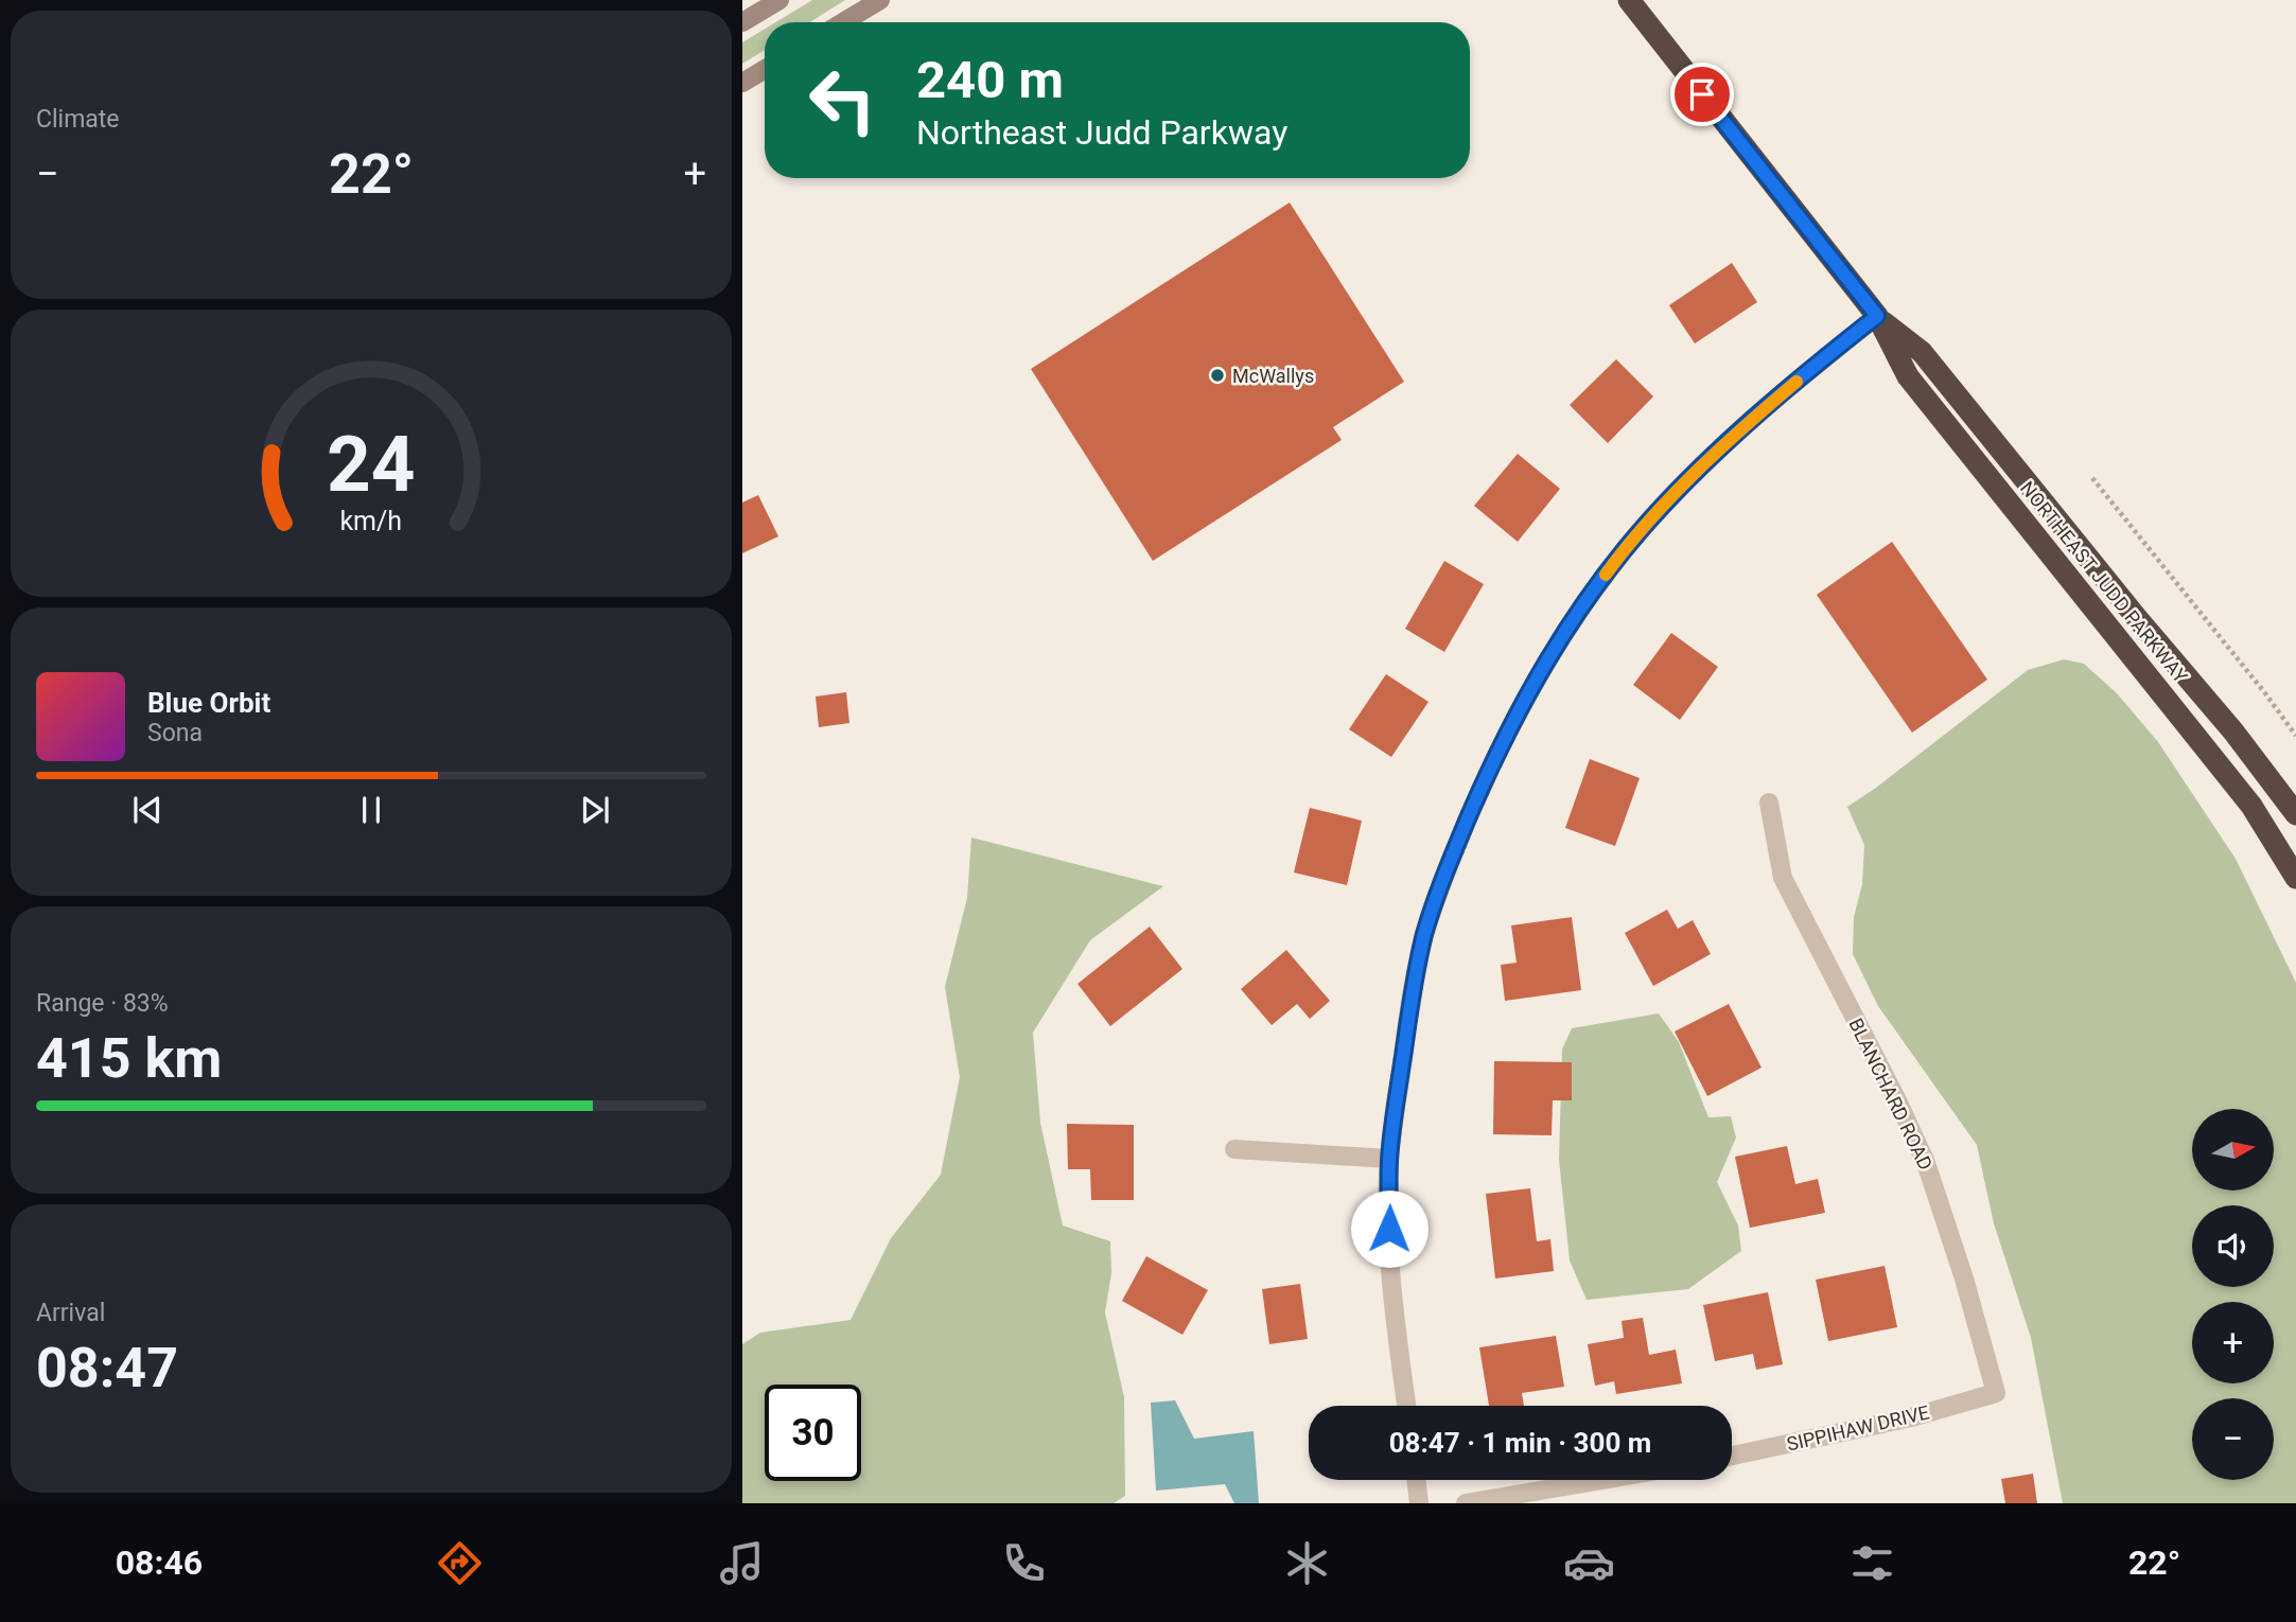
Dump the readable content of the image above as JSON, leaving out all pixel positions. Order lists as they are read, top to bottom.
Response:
{
  "streets": {
    "highway": ["NORTHEAST JUDD PARKWAY"],
    "street": ["BLANCHARD ROAD", "SIPPIHAW DRIVE"]
  },
  "crossings": [
    ["BLANCHARD ROAD", "SIPPIHAW DRIVE"]
  ],
  "places": ["McWallys"],
  "north": "right",
  "page": {
    "tile": [
      "Climate",
      ["Range · 83%", "415 km"],
      ["Arrival", "08:47"]
    ],
    "turn": ["240 m", "Northeast Judd Parkway"],
    "heat": ["−", "22°", "+"],
    "song": ["Blue Orbit", "Sona"],
    "map_buttons": ["+", "−"],
    "limit": "30",
    "trip": "08:47 · 1 min · 300 m",
    "tabs": ["08:46", "22°"],
    "gauge": ["24", "km/h"]
  }
}
